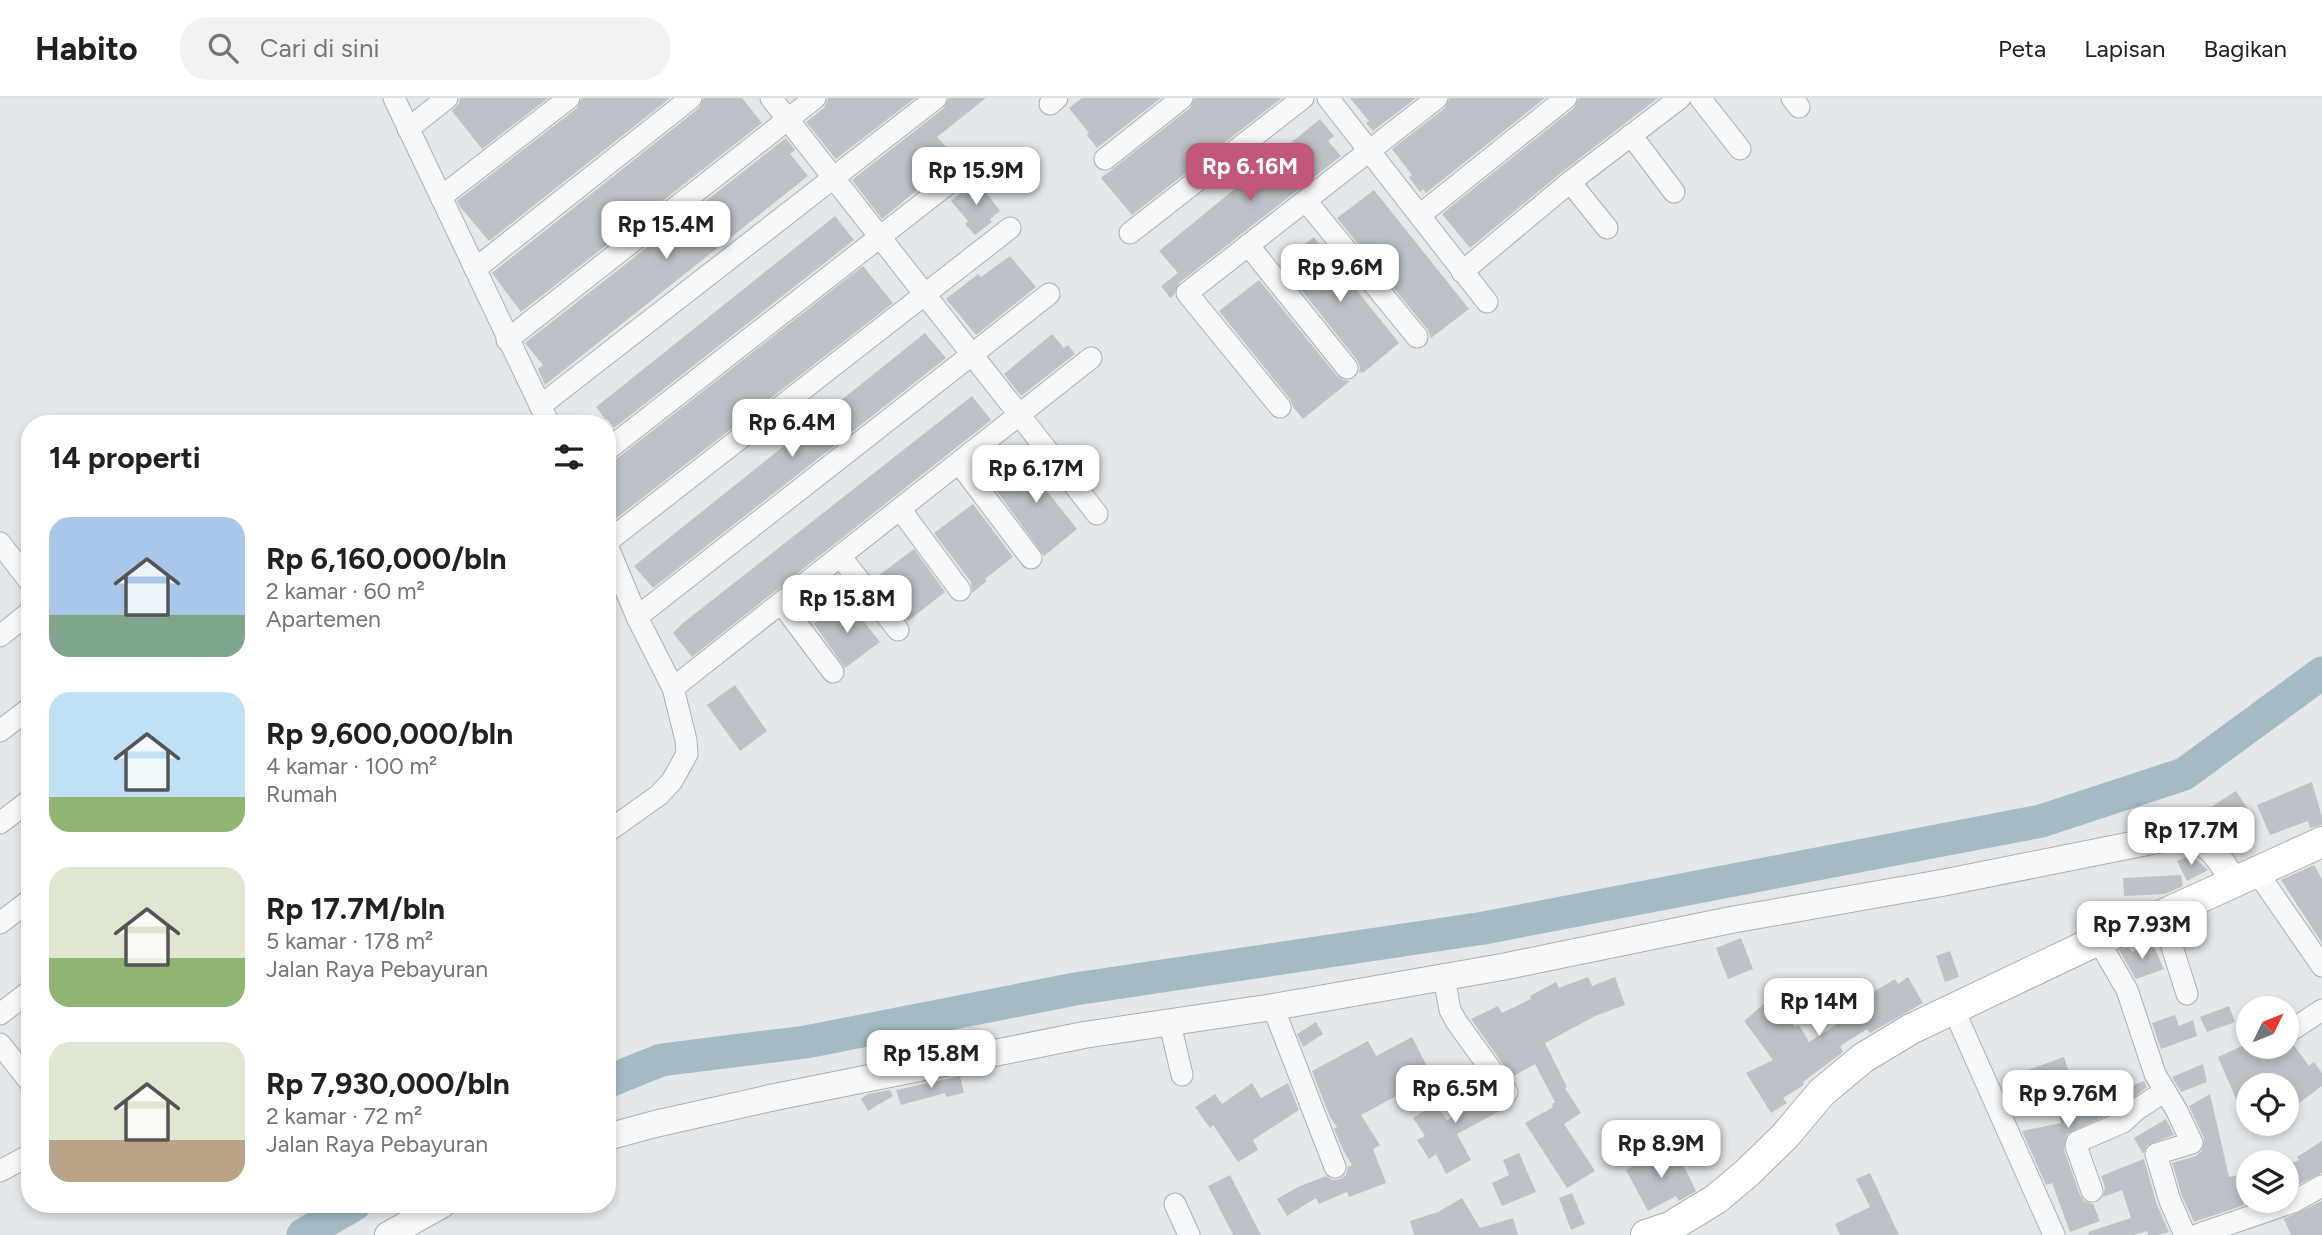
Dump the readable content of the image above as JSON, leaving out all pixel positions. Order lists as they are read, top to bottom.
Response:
{
  "north": "top right",
  "page": {
    "header": "Habito",
    "search": "Cari di sini",
    "nav": ["Peta", "Lapisan", "Bagikan"],
    "price": [
      "Rp 6.16M",
      "Rp 15.9M",
      "Rp 15.4M",
      "Rp 9.6M",
      "Rp 6.4M",
      "Rp 6.17M",
      "Rp 15.8M",
      "Rp 17.7M",
      "Rp 7.93M",
      "Rp 14M",
      "Rp 15.8M",
      "Rp 6.5M",
      "Rp 9.76M",
      "Rp 8.9M"
    ],
    "heading": "14 properti",
    "list": [
      {
        "name": "Rp 6,160,000/bln",
        "note": "2 kamar · 60 m² · Apartemen"
      },
      {
        "name": "Rp 9,600,000/bln",
        "note": "4 kamar · 100 m² · Rumah"
      },
      {
        "name": "Rp 17.7M/bln",
        "note": "5 kamar · 178 m² · Jalan Raya Pebayuran"
      },
      {
        "name": "Rp 7,930,000/bln",
        "note": "2 kamar · 72 m² · Jalan Raya Pebayuran"
      }
    ]
  }
}
